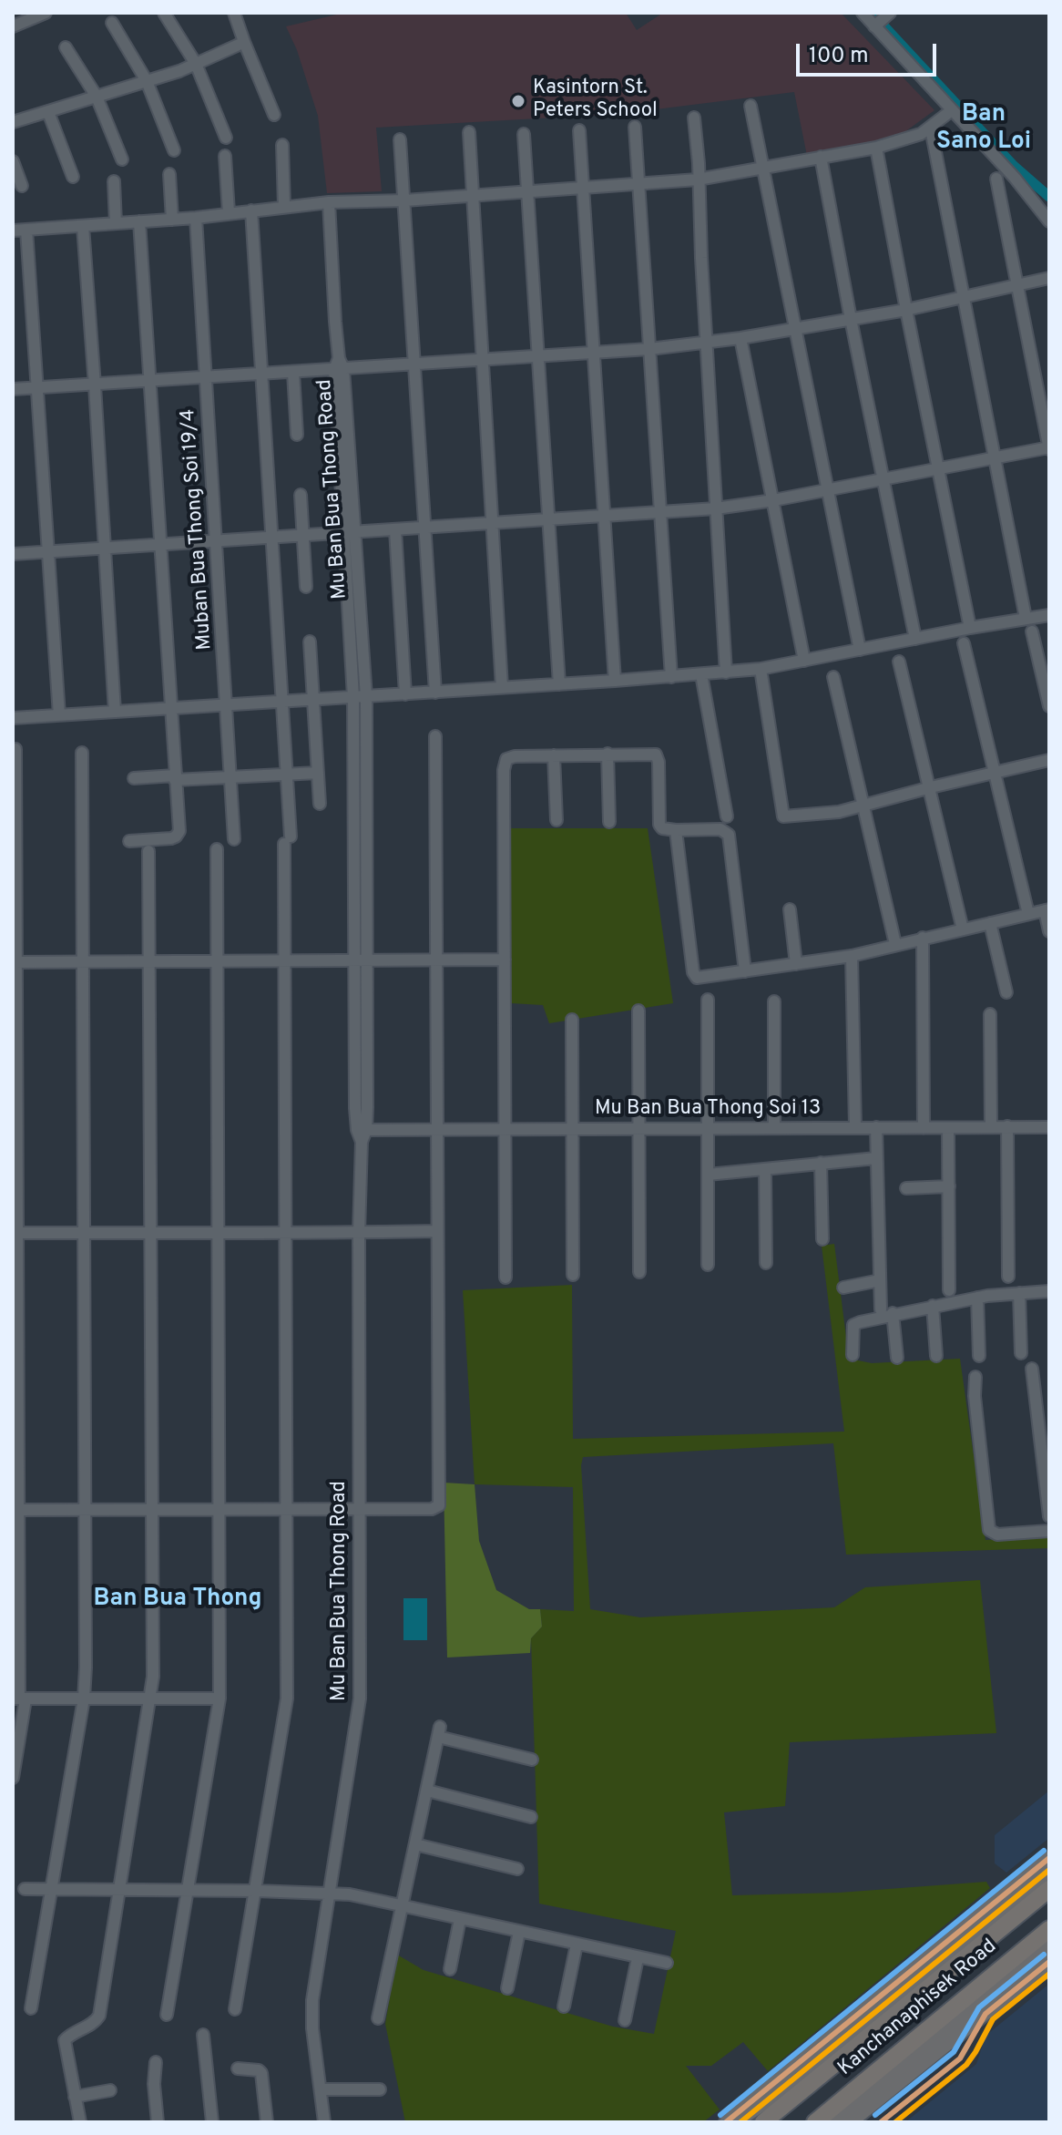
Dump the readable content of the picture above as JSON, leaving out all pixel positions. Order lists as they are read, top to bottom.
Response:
{
  "streets": {
    "highway": ["Kanchanaphisek Road"],
    "street": ["Mu Ban Bua Thong Road", "Muban Bua Thong Soi 19/4", "Mu Ban Bua Thong Soi 13"]
  },
  "crossings": [
    ["Mu Ban Bua Thong Road", "Mu Ban Bua Thong Soi 13"]
  ],
  "districts": ["Ban Sano Loi", "Ban Bua Thong"],
  "places": ["Kasintorn St. Peters School"],
  "scale_bar": "100 m"
}
